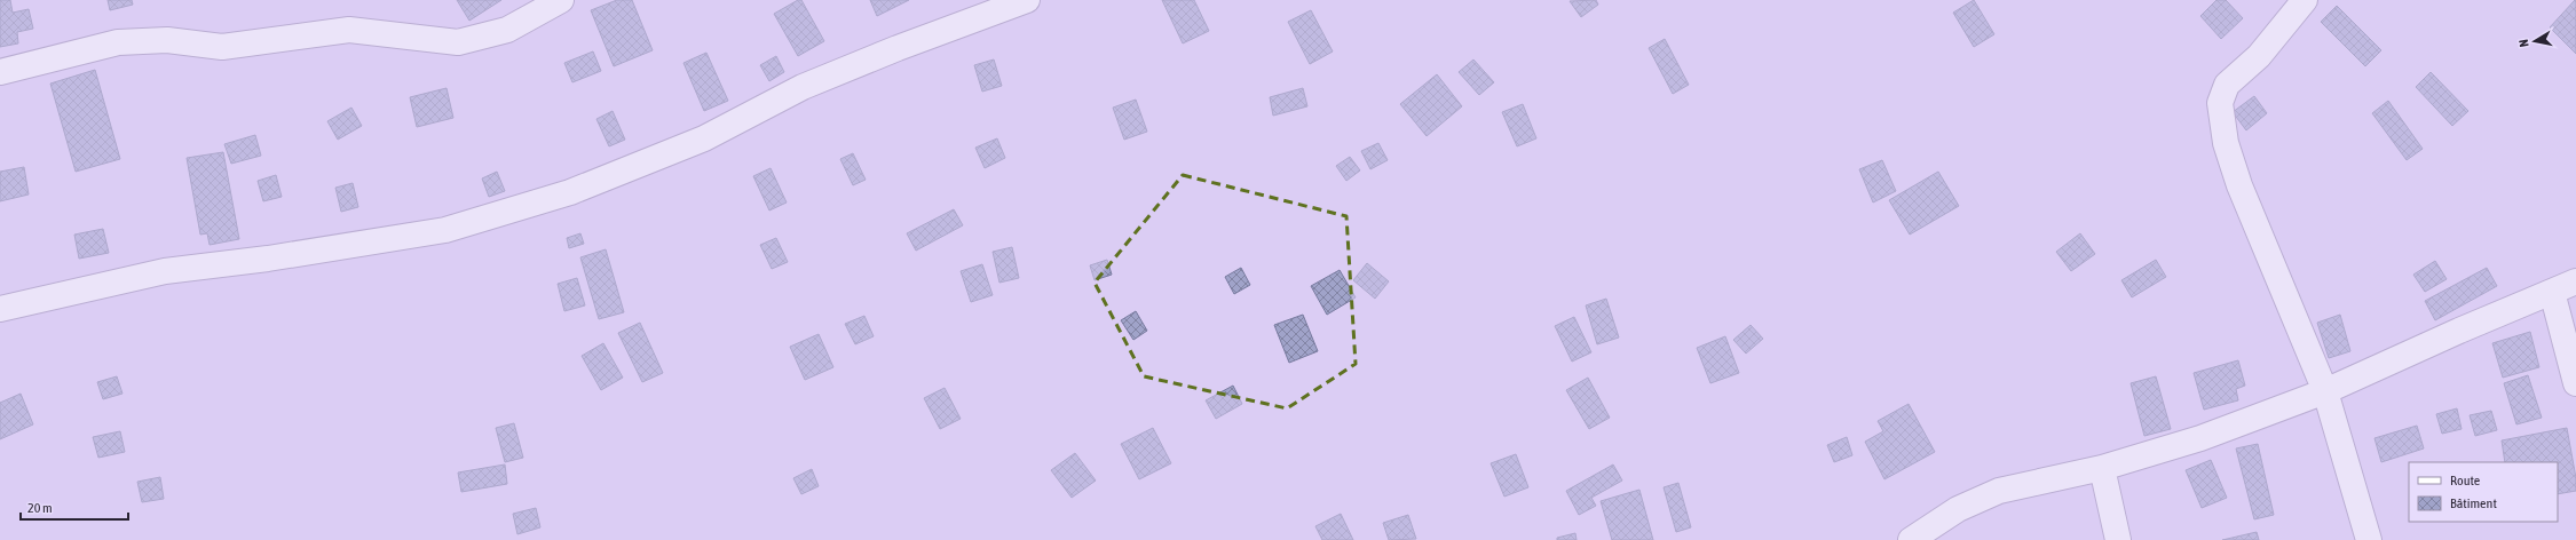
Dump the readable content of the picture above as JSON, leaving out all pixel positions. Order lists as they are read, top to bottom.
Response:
{
  "legend": ["Route", "Bâtiment"],
  "scale_bar": "20 m",
  "north": "left"
}
